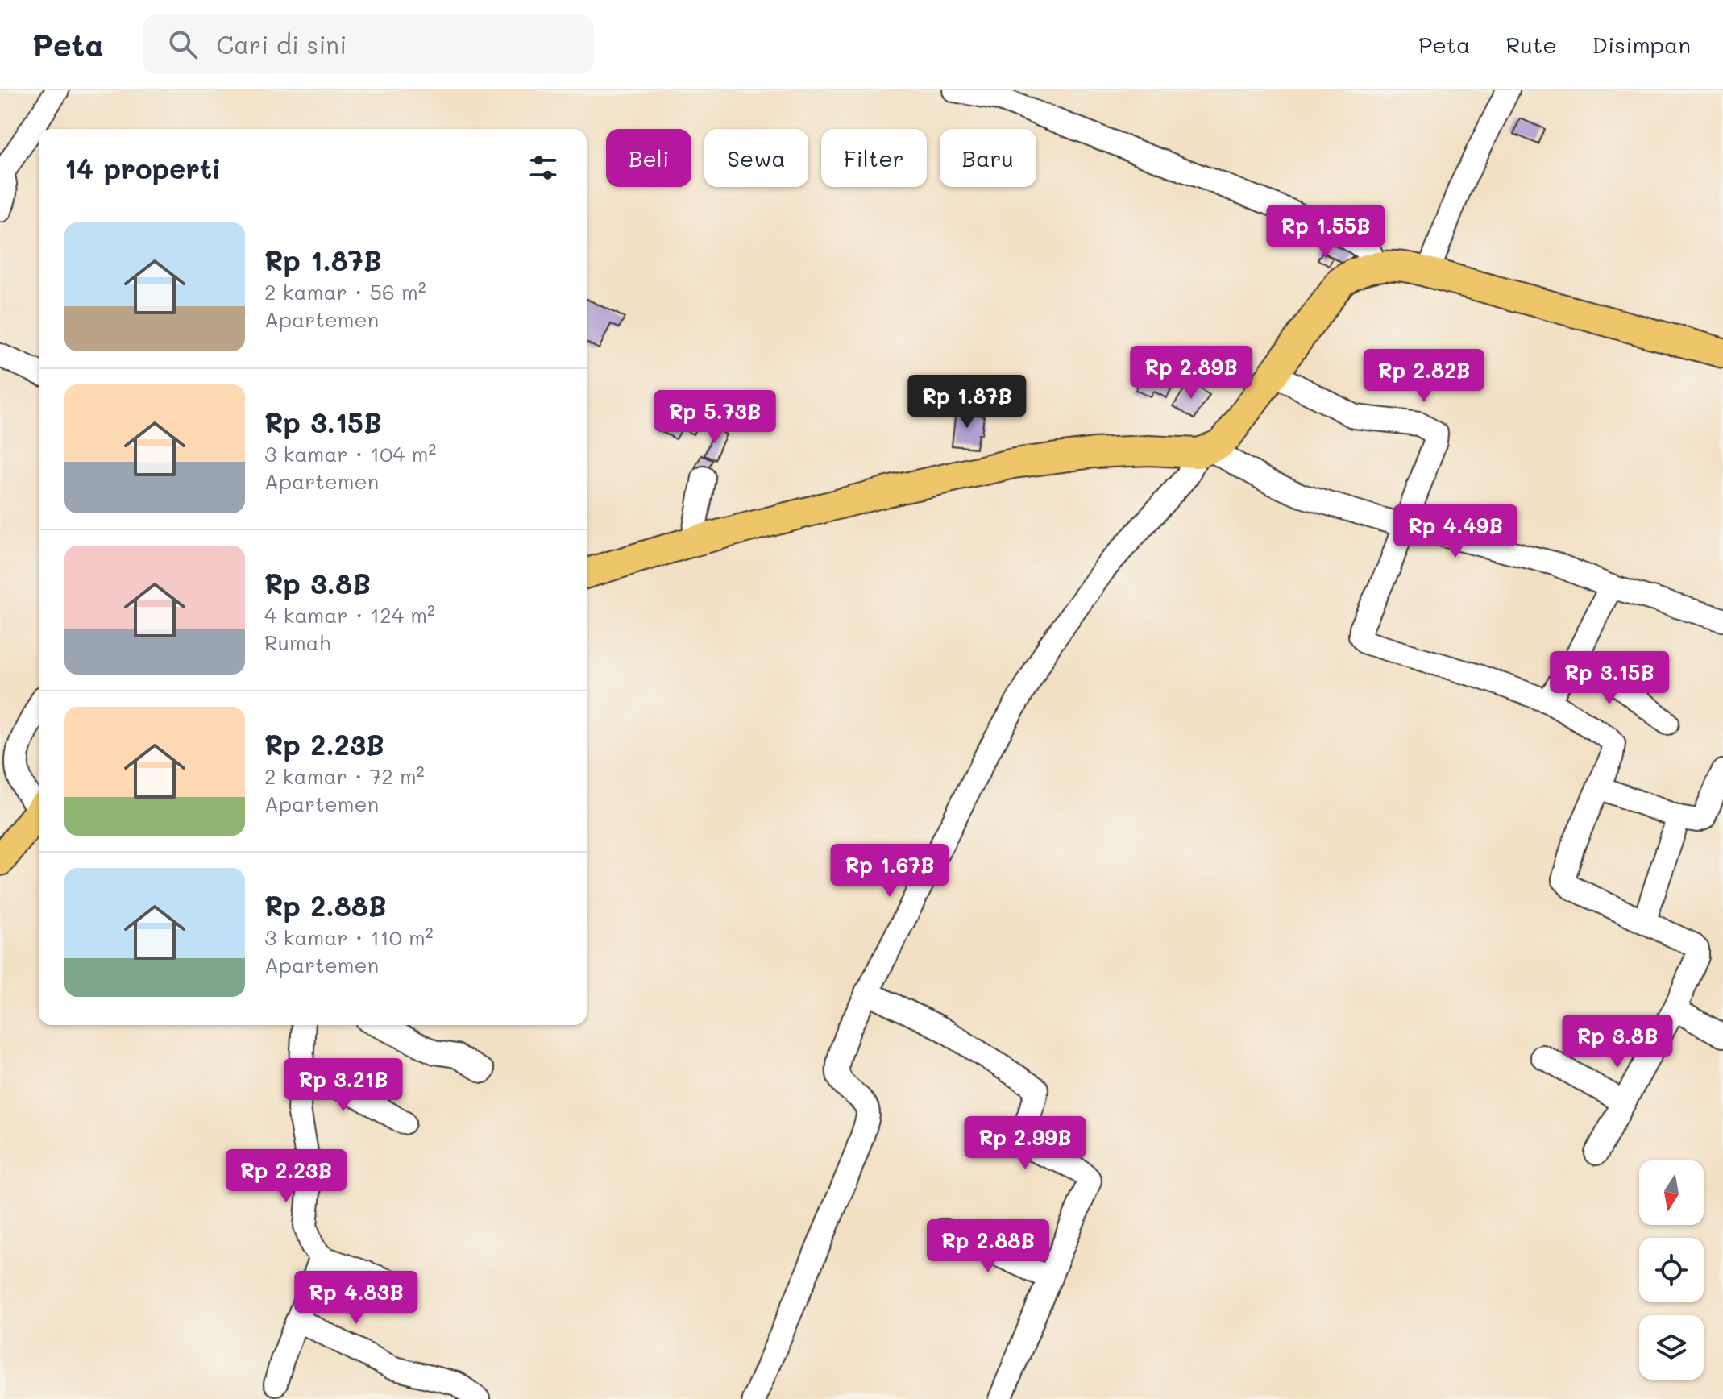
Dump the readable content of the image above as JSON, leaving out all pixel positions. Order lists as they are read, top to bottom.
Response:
{
  "north": "bottom",
  "page": {
    "header": "Peta",
    "search": "Cari di sini",
    "nav": ["Peta", "Rute", "Disimpan"],
    "chip": [
      "Beli",
      "Sewa",
      "Filter",
      "Baru"
    ],
    "heading": "14 properti",
    "price": [
      "Rp 1.55B",
      "Rp 2.89B",
      "Rp 2.82B",
      "Rp 1.87B",
      "Rp 5.73B",
      "Rp 4.49B",
      "Rp 3.15B",
      "Rp 1.67B",
      "Rp 3.8B",
      "Rp 3.21B",
      "Rp 2.99B",
      "Rp 2.23B",
      "Rp 2.88B",
      "Rp 4.83B"
    ],
    "list": [
      {
        "name": "Rp 1.87B",
        "note": "2 kamar · 56 m² · Apartemen"
      },
      {
        "name": "Rp 3.15B",
        "note": "3 kamar · 104 m² · Apartemen"
      },
      {
        "name": "Rp 3.8B",
        "note": "4 kamar · 124 m² · Rumah"
      },
      {
        "name": "Rp 2.23B",
        "note": "2 kamar · 72 m² · Apartemen"
      },
      {
        "name": "Rp 2.88B",
        "note": "3 kamar · 110 m² · Apartemen"
      }
    ]
  }
}
